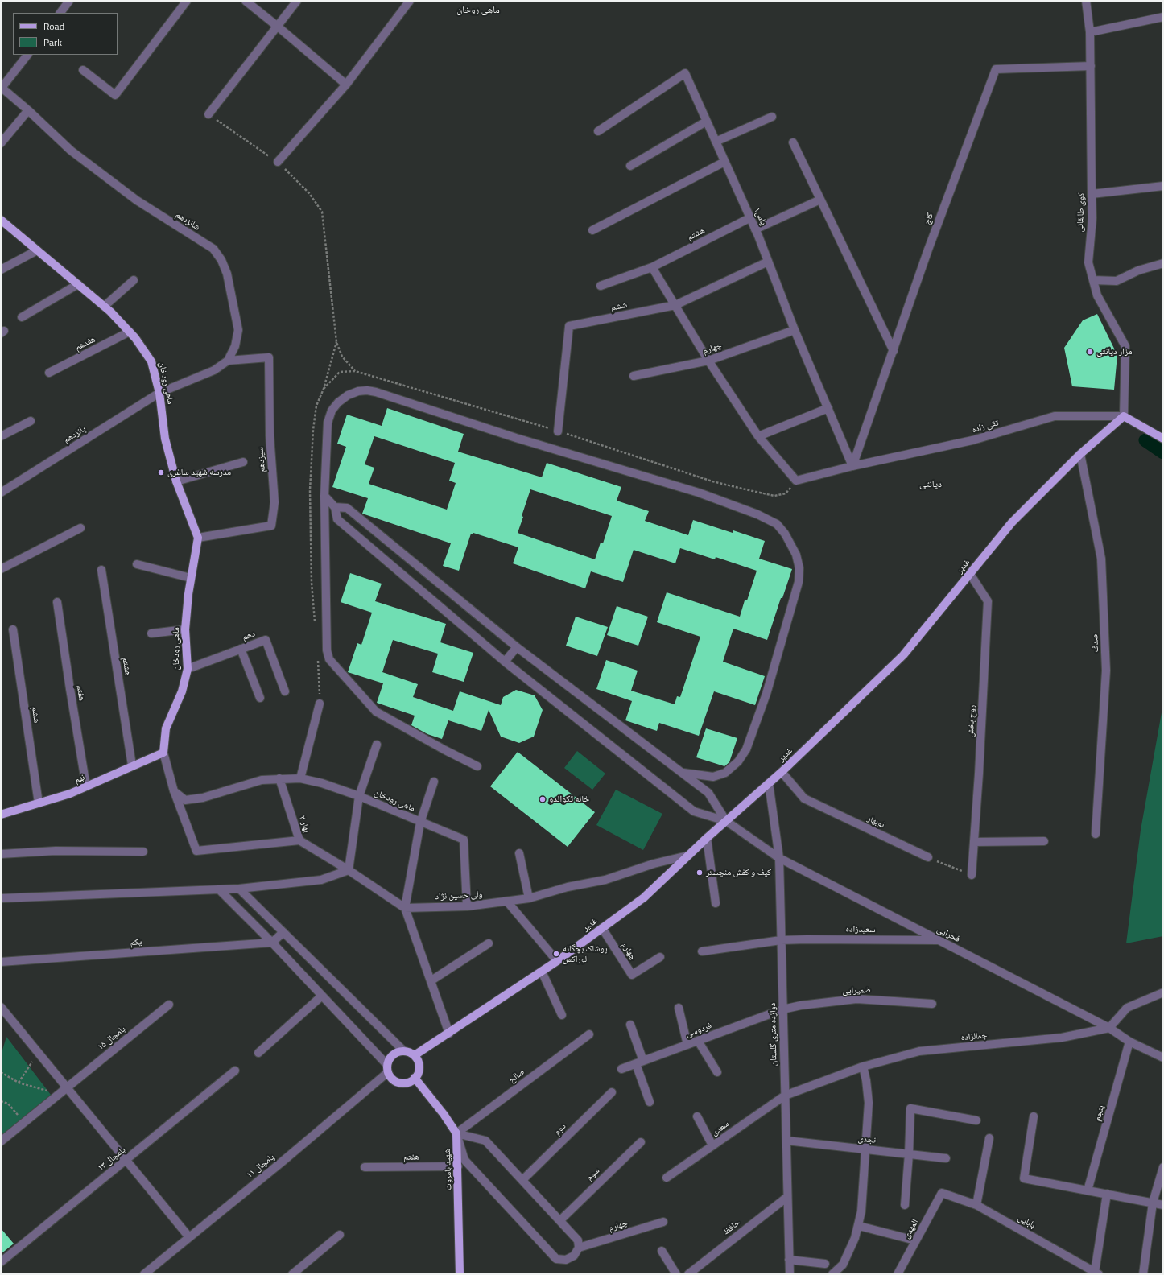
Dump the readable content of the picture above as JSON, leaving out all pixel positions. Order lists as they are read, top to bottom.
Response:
{
  "streets": {
    "main road": [
      "ماهی رودخان",
      "غدیر",
      "نهم",
      "شهید بامروت"
    ],
    "street": [
      "کوی طالقانی",
      "یاس۱",
      "کاج",
      "شانزدهم",
      "هشتم",
      "ششم",
      "هفدهم",
      "چهارم",
      "تقی زاده",
      "پانزدهم",
      "سیزدهم",
      "دهم",
      "صدف",
      "هفتم",
      "روح بخش",
      "نوبهار",
      "بهار ۲",
      "ولی حسین نژاد",
      "سعیدزاده",
      "فخرایی",
      "یکم",
      "ضمیرایی",
      "فردوسی",
      "دوازده متری گلستان",
      "جمالزاده",
      "پامچال ۱۵",
      "صالح",
      "پنجم",
      "سعدی",
      "دوم",
      "نجدی",
      "پامچال ۱۳",
      "پامچال ۱۱",
      "سوم",
      "بابایی",
      "حافظ",
      "المهدی"
    ]
  },
  "crossings": [
    ["کوی طالقانی", "کاج"],
    ["کوی طالقانی", "تقی زاده"],
    ["کوی طالقانی", "غدیر"],
    ["یاس۱", "کاج"],
    ["یاس۱", "هشتم"],
    ["یاس۱", "ششم"],
    ["یاس۱", "چهارم"],
    ["یاس۱", "تقی زاده"],
    ["کاج", "تقی زاده"],
    ["شانزدهم", "ماهی رودخان"],
    ["شانزدهم", "پانزدهم"],
    ["شانزدهم", "سیزدهم"],
    ["هشتم", "نهم"],
    ["ششم", "نهم"],
    ["هفدهم", "ماهی رودخان"],
    ["چهارم", "غدیر"],
    ["ماهی رودخان", "پانزدهم"],
    ["ماهی رودخان", "سیزدهم"],
    ["ماهی رودخان", "دهم"],
    ["ماهی رودخان", "نهم"],
    ["ماهی رودخان", "بهار ۲"],
    ["ماهی رودخان", "ولی حسین نژاد"],
    ["تقی زاده", "غدیر"],
    ["غدیر", "صدف"],
    ["غدیر", "روح بخش"],
    ["غدیر", "نوبهار"],
    ["غدیر", "ولی حسین نژاد"],
    ["غدیر", "دوازده متری گلستان"],
    ["غدیر", "پامچال ۱۱"],
    ["هفتم", "نهم"],
    ["هفتم", "شهید بامروت"],
    ["سعیدزاده", "فخرایی"],
    ["سعیدزاده", "دوازده متری گلستان"],
    ["فخرایی", "دوازده متری گلستان"],
    ["فخرایی", "جمالزاده"],
    ["ضمیرایی", "فردوسی"],
    ["ضمیرایی", "دوازده متری گلستان"],
    ["فردوسی", "دوازده متری گلستان"],
    ["دوازده متری گلستان", "جمالزاده"],
    ["دوازده متری گلستان", "سعدی"],
    ["دوازده متری گلستان", "نجدی"],
    ["دوازده متری گلستان", "حافظ"],
    ["جمالزاده", "سعدی"],
    ["صالح", "شهید بامروت"],
    ["بابایی", "المهدی"]
  ],
  "districts": ["ماهی روخان", "دیانتی"],
  "places": [
    "مزار دیانتی",
    "مدرسه شهید ساغری",
    "خانه تکواندو",
    "کیف و کفش منچستر",
    "پوشاک بچگانه لوراکس"
  ],
  "legend": ["Road", "Park"]
}
